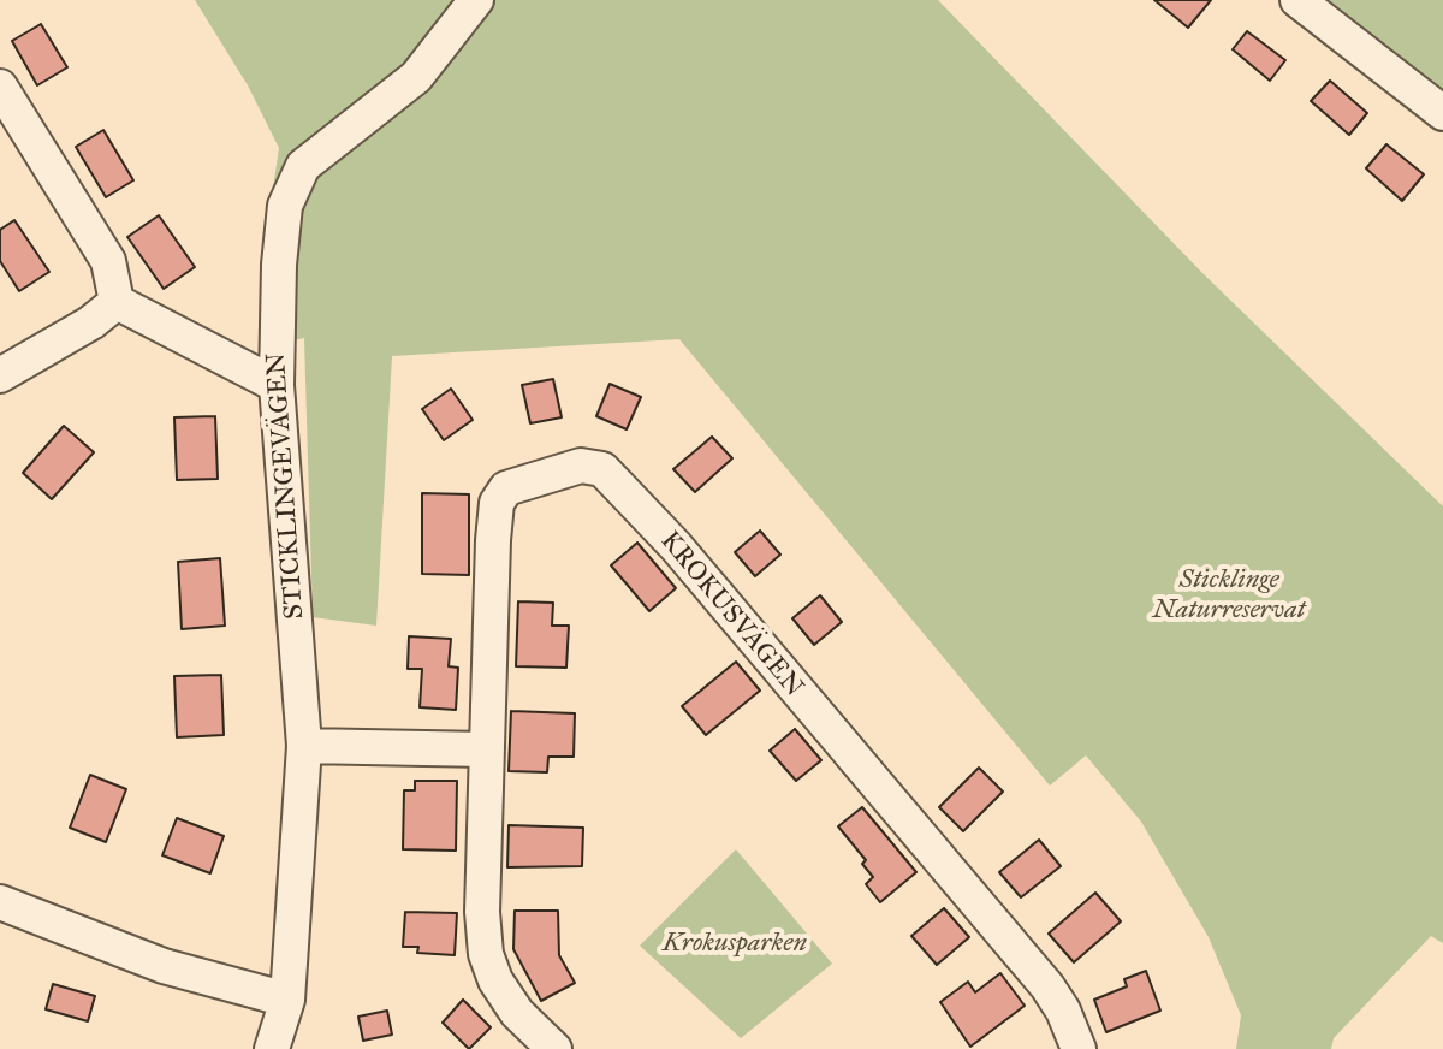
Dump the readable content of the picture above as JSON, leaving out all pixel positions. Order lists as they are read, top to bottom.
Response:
{
  "streets": {
    "street": ["STICKLINGEVÄGEN", "KROKUSVÄGEN"]
  },
  "parks": ["Sticklinge Naturreservat", "Krokusparken"]
}
